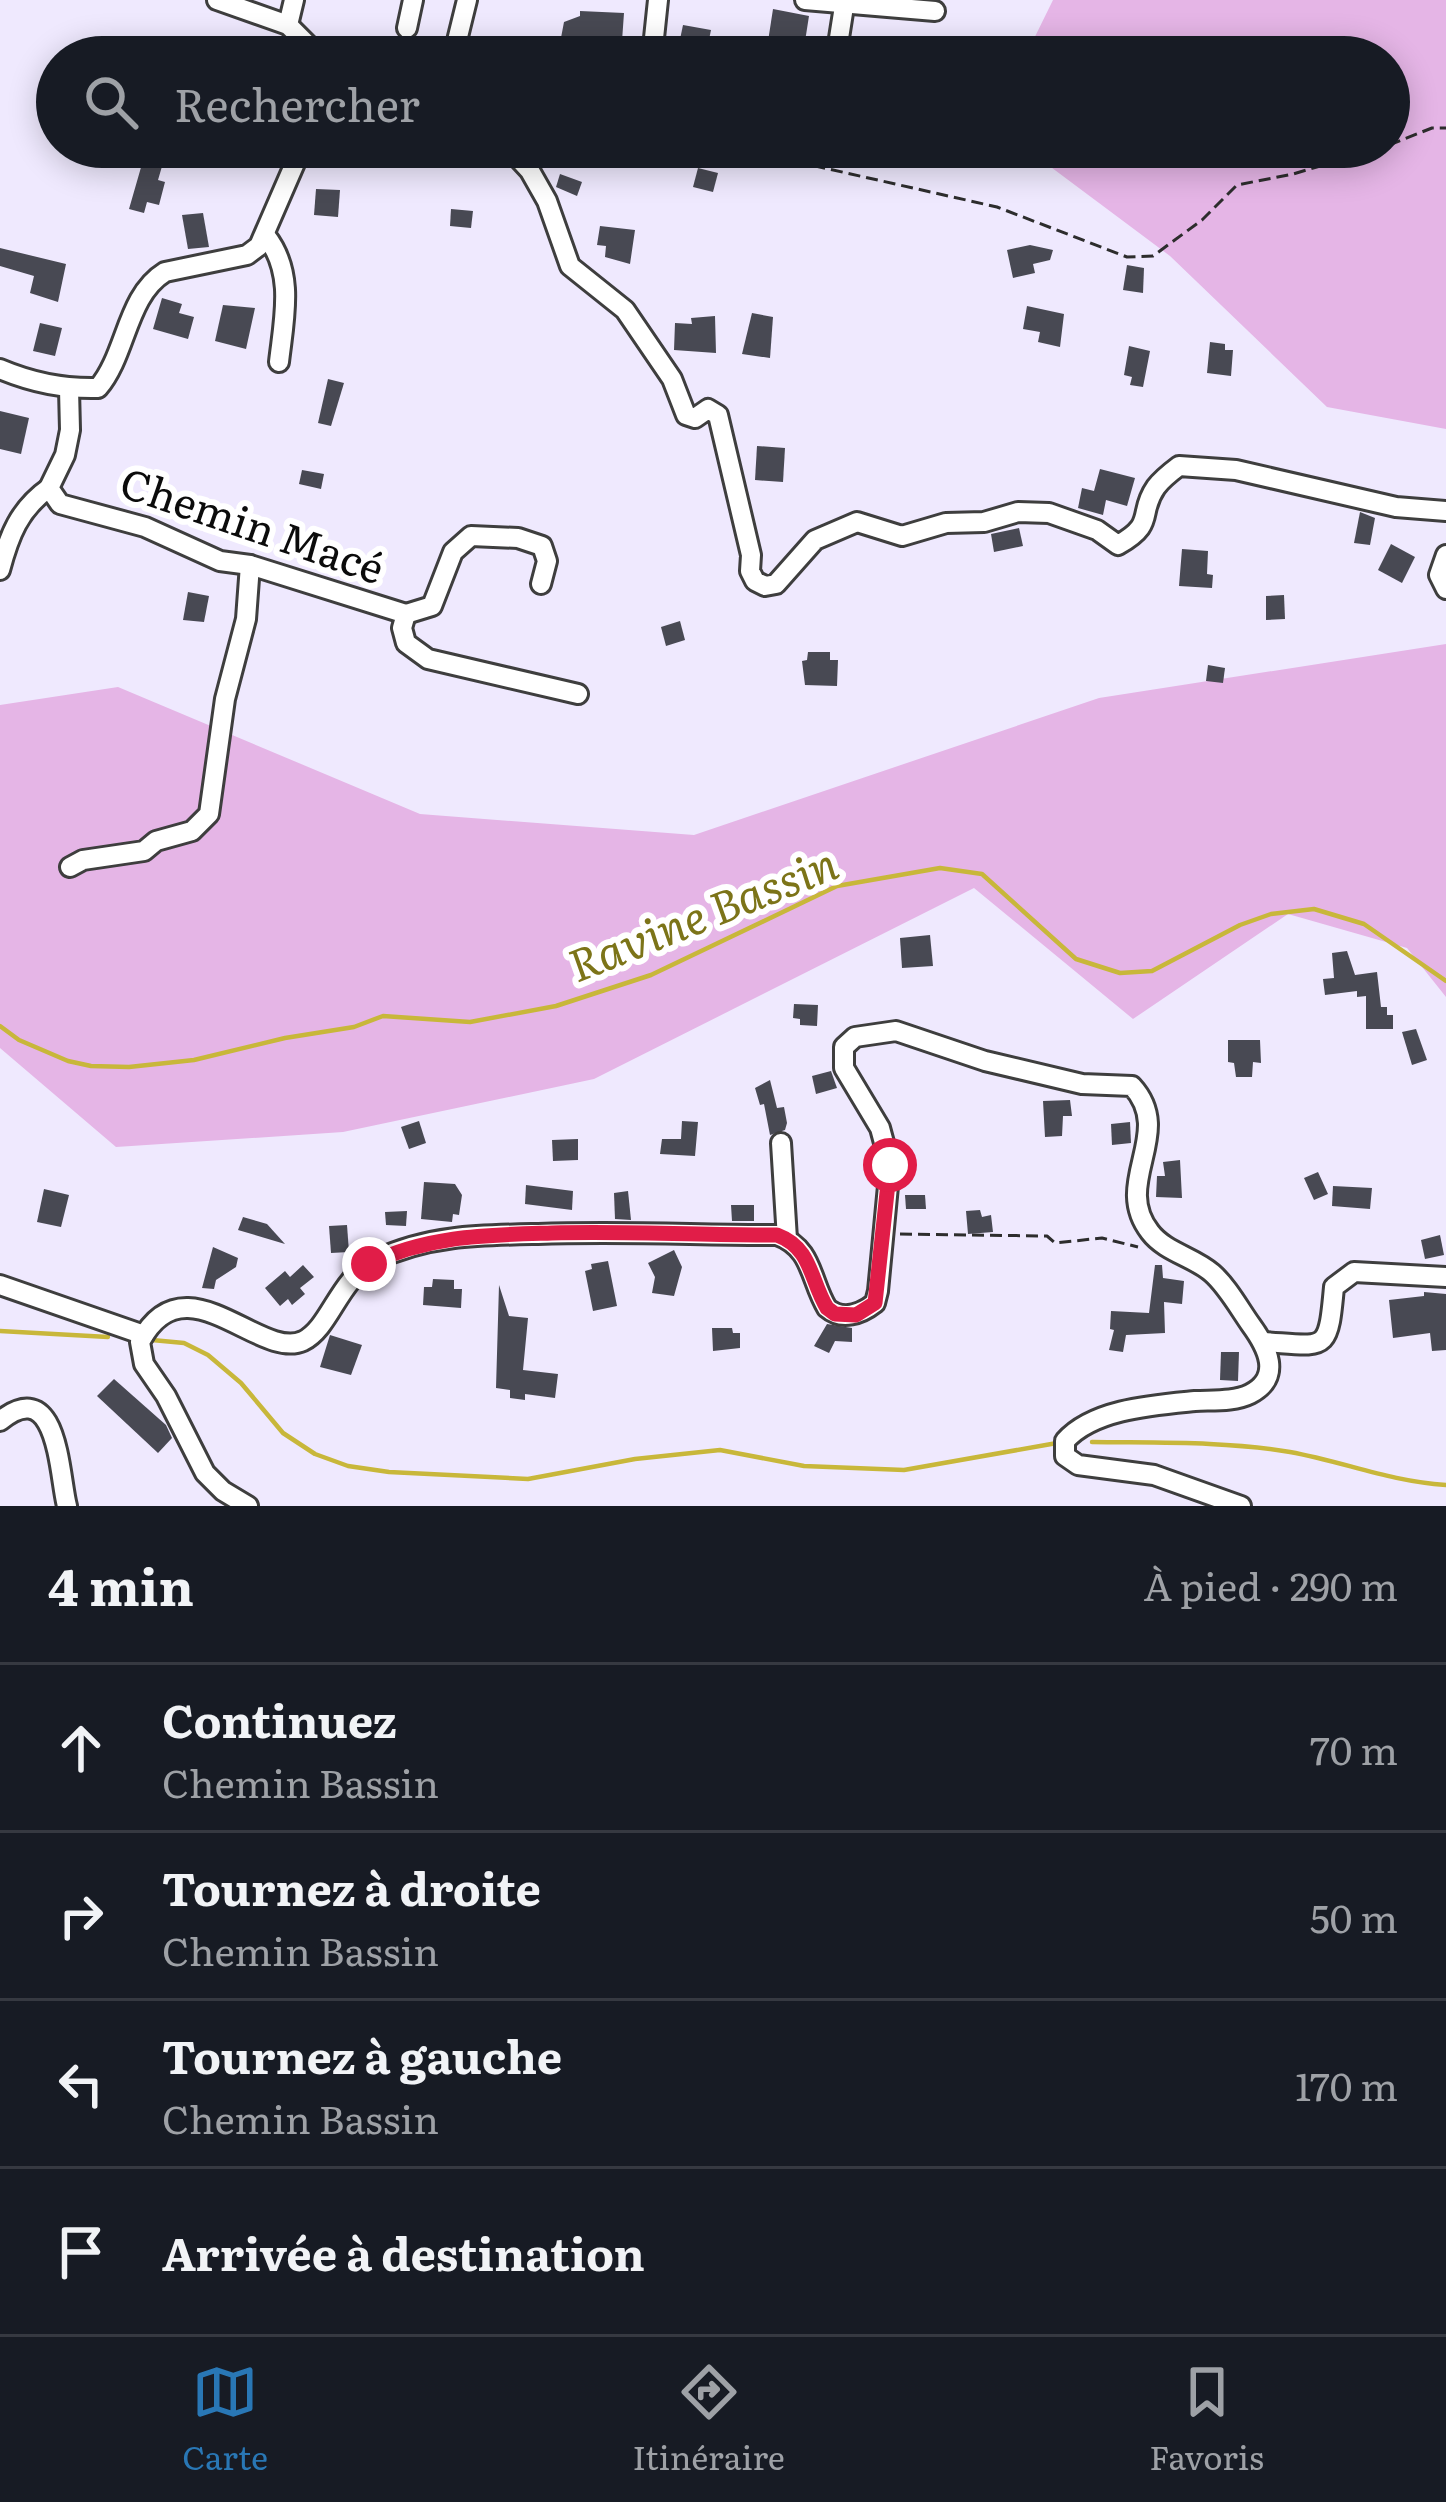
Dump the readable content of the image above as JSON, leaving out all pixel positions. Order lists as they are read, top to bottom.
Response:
{
  "streets": {
    "street": ["Chemin Macé"]
  },
  "water": ["Ravine Bassin"],
  "page": {
    "search": "Rechercher",
    "heading": ["4 min", "À pied · 290 m"],
    "list": [
      ["Continuez", "Chemin Bassin", "70 m"],
      ["Tournez à droite", "Chemin Bassin", "50 m"],
      ["Tournez à gauche", "Chemin Bassin", "170 m"],
      "Arrivée à destination"
    ],
    "nav": ["Carte", "Itinéraire", "Favoris"]
  }
}
